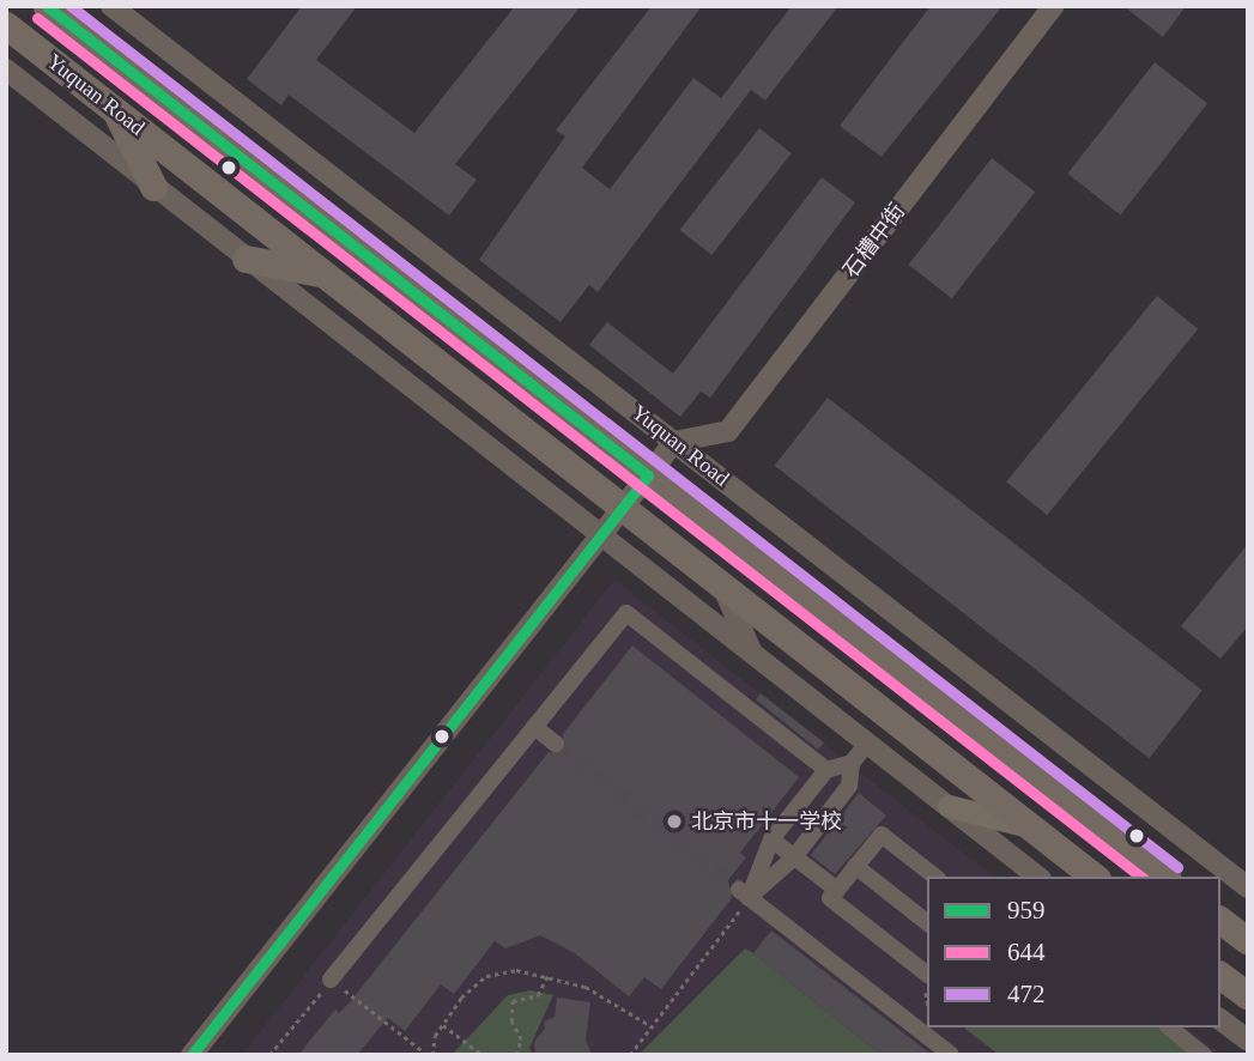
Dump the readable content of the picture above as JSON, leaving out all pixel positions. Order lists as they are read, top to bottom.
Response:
{
  "streets": {
    "main road": ["Yuquan Road"],
    "street": ["石槽中街"]
  },
  "crossings": [
    ["Yuquan Road", "石槽中街"]
  ],
  "places": ["北京市十一学校"],
  "lines": ["transit line 959", "transit line 472", "transit line 644"],
  "legend": ["959", "644", "472"]
}
